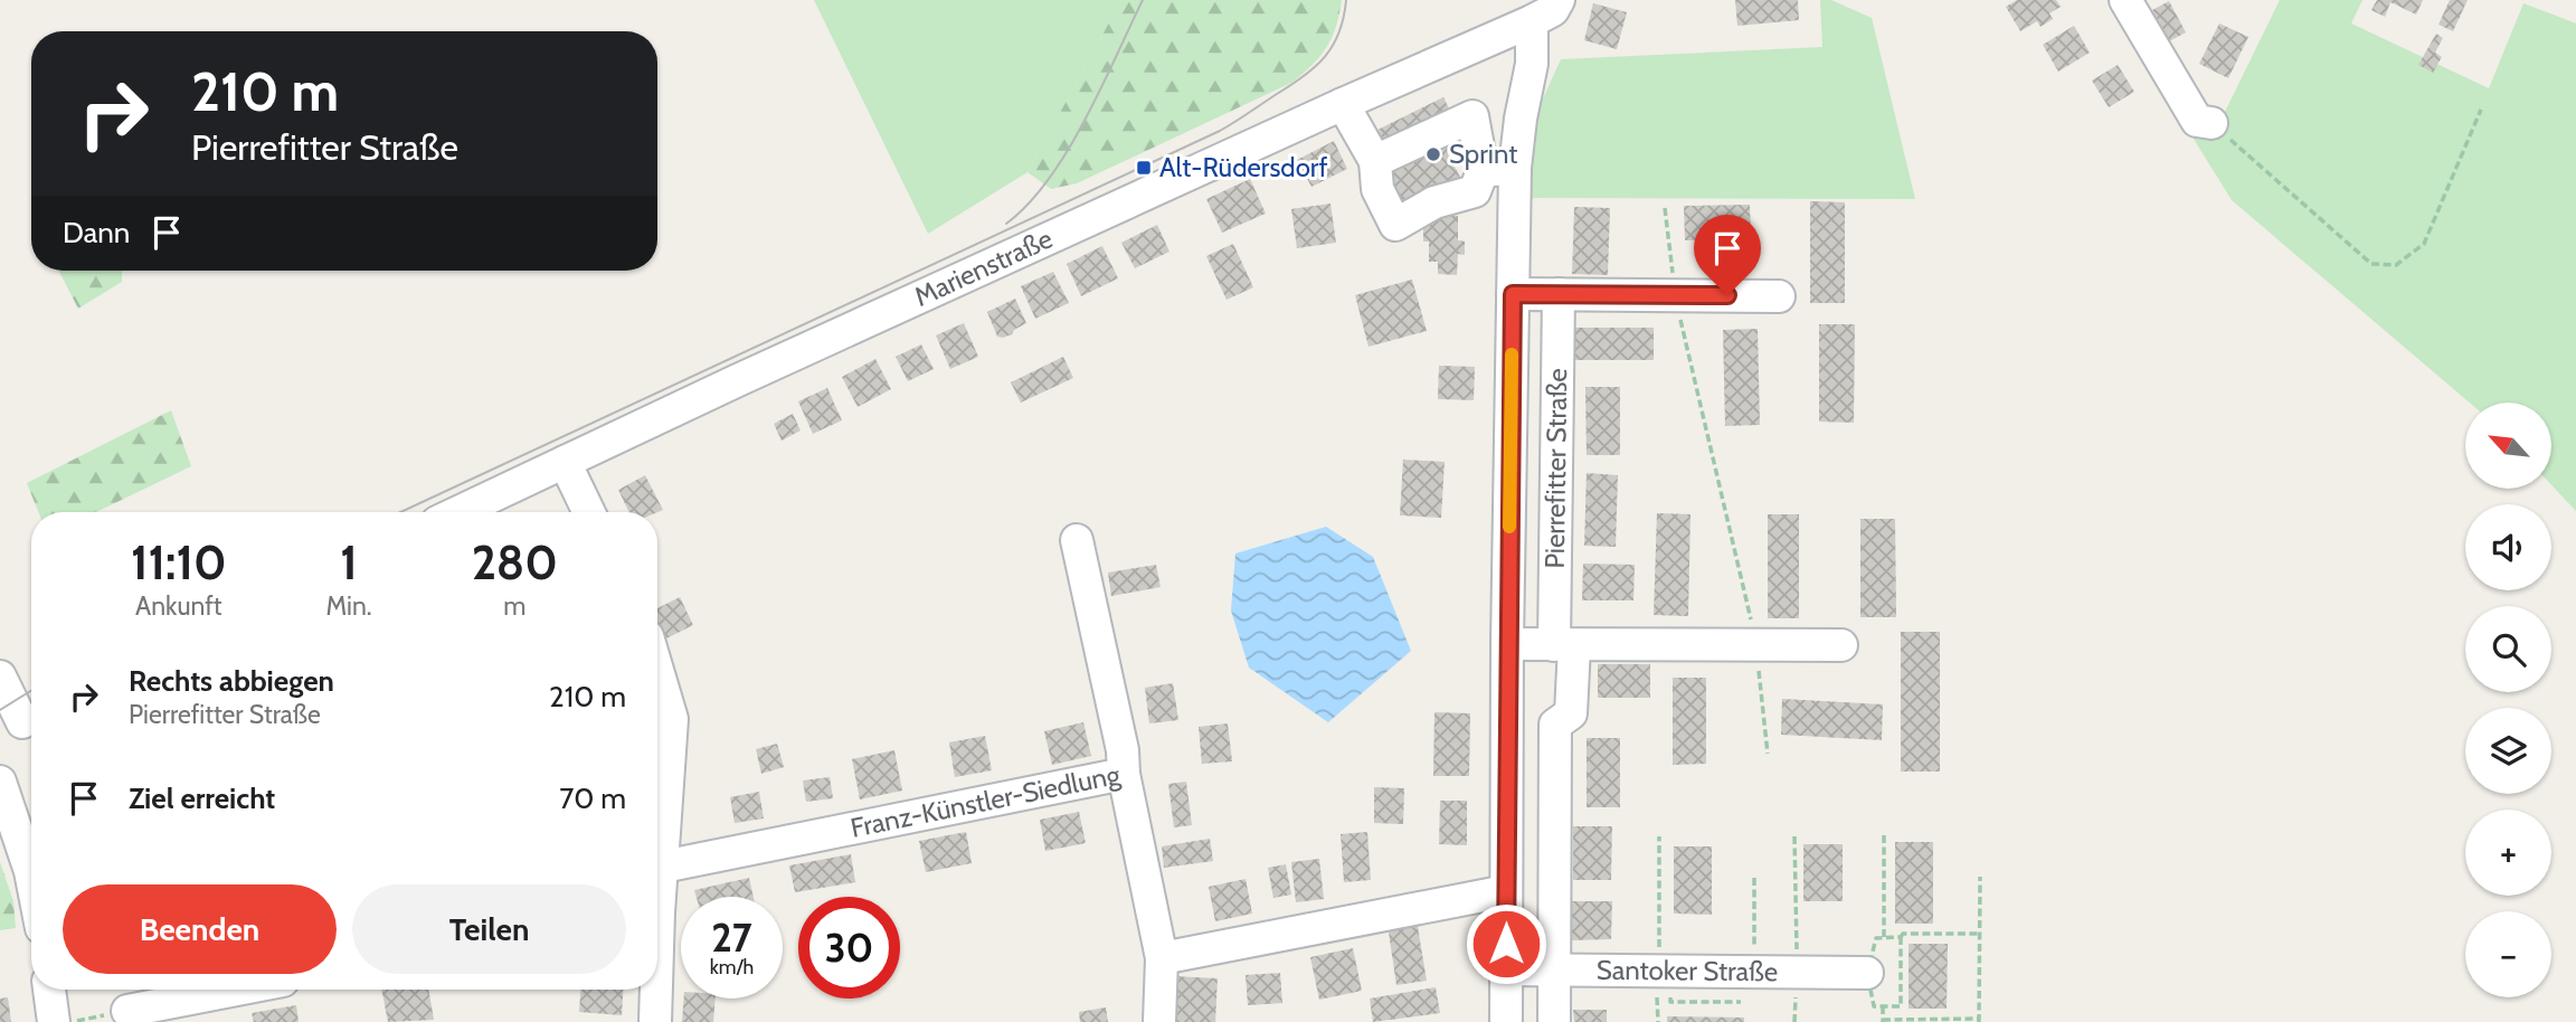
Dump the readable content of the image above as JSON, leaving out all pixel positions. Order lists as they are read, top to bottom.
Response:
{
  "streets": {
    "street": [
      "Marienstraße",
      "Pierrefitter Straße",
      "Franz-Künstler-Siedlung",
      "Santoker Straße"
    ]
  },
  "places": {
    "other": ["Sprint"],
    "transit": ["Alt-Rüdersdorf"]
  },
  "north": "top left",
  "page": {
    "turn": ["210 m", "Pierrefitter Straße"],
    "then": "Dann",
    "map_buttons": ["+", "−"],
    "eta": [
      "11:10",
      "Ankunft",
      "1",
      "Min.",
      "280",
      "m"
    ],
    "list": [
      {
        "name": "Rechts abbiegen",
        "note": "Pierrefitter Straße",
        "value": "210 m"
      },
      {
        "name": "Ziel erreicht",
        "value": "70 m"
      }
    ],
    "buttons": ["Beenden", "Teilen"],
    "speed": "27 km/h",
    "limit": "30"
  }
}
